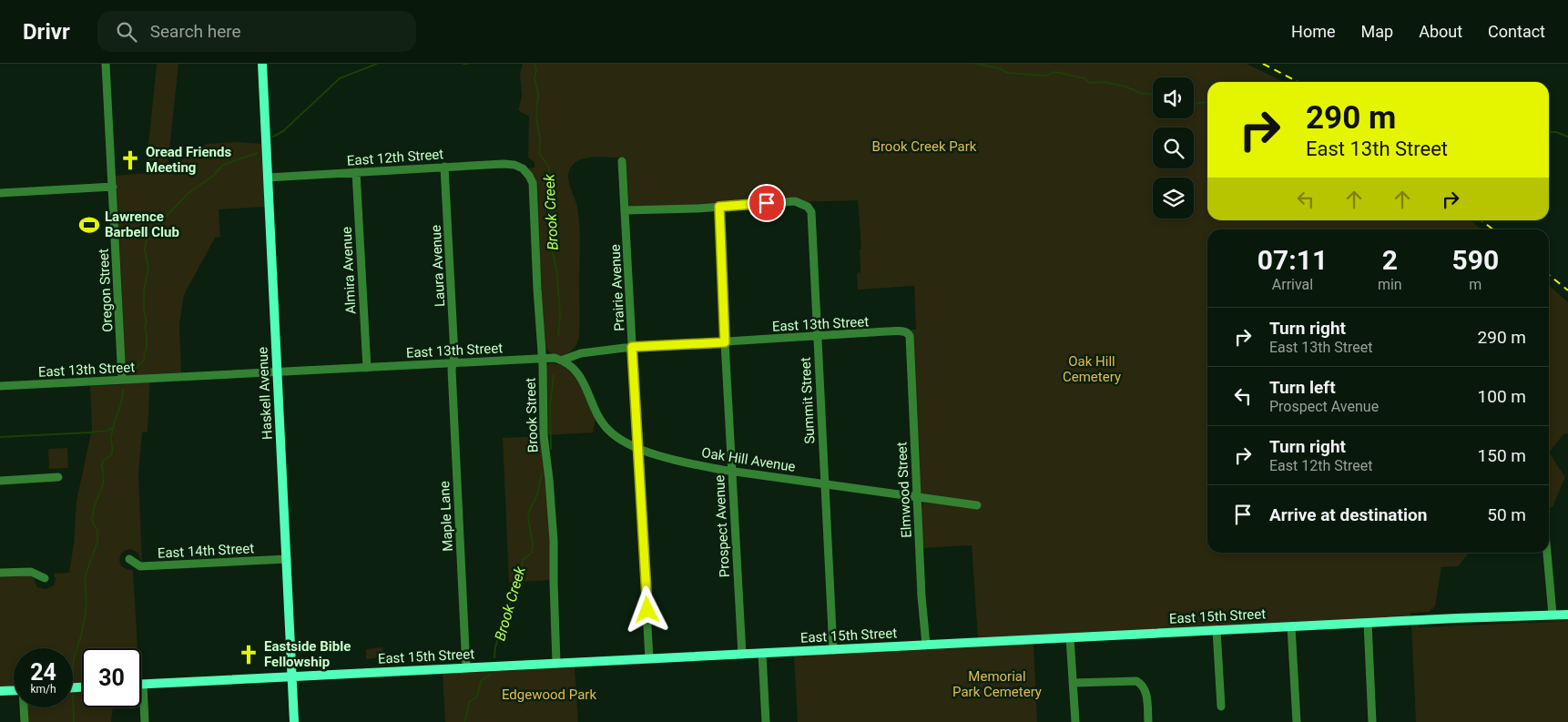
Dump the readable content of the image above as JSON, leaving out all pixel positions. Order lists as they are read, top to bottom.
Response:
{
  "streets": {
    "main road": ["Haskell Avenue", "East 15th Street"],
    "street": [
      "East 12th Street",
      "Laura Avenue",
      "Almira Avenue",
      "Prairie Avenue",
      "Oregon Street",
      "East 13th Street",
      "Summit Street",
      "Brook Street",
      "Oak Hill Avenue",
      "Elmwood Street",
      "Maple Lane",
      "Prospect Avenue",
      "East 14th Street"
    ]
  },
  "crossings": [
    ["East 12th Street", "Laura Avenue"],
    ["East 12th Street", "Almira Avenue"],
    ["East 12th Street", "Haskell Avenue"],
    ["East 12th Street", "Brook Street"],
    ["Laura Avenue", "East 13th Street"],
    ["Laura Avenue", "Maple Lane"],
    ["Almira Avenue", "East 13th Street"],
    ["Prairie Avenue", "East 13th Street"],
    ["Prairie Avenue", "Oak Hill Avenue"],
    ["Prairie Avenue", "East 15th Street"],
    ["Oregon Street", "East 13th Street"],
    ["East 13th Street", "Haskell Avenue"],
    ["East 13th Street", "Summit Street"],
    ["East 13th Street", "Brook Street"],
    ["East 13th Street", "Oak Hill Avenue"],
    ["East 13th Street", "Elmwood Street"],
    ["East 13th Street", "Maple Lane"],
    ["East 13th Street", "Prospect Avenue"],
    ["Haskell Avenue", "East 14th Street"],
    ["Haskell Avenue", "East 15th Street"],
    ["Summit Street", "Oak Hill Avenue"],
    ["Summit Street", "Prospect Avenue"],
    ["Summit Street", "East 15th Street"],
    ["Brook Street", "East 15th Street"],
    ["Oak Hill Avenue", "Elmwood Street"],
    ["Oak Hill Avenue", "Prospect Avenue"],
    ["Elmwood Street", "East 15th Street"],
    ["Maple Lane", "East 15th Street"],
    ["Prospect Avenue", "East 15th Street"]
  ],
  "water": ["Brook Creek"],
  "parks": [
    "Brook Creek Park",
    "Oak Hill Cemetery",
    "Memorial Park Cemetery",
    "Edgewood Park"
  ],
  "places": {
    "church": ["Oread Friends Meeting", "Eastside Bible Fellowship"],
    "sports": ["Lawrence Barbell Club"]
  },
  "page": {
    "header": "Drivr",
    "search": "Search here",
    "nav": [
      "Home",
      "Map",
      "About",
      "Contact"
    ],
    "turn": ["290 m", "East 13th Street"],
    "eta": [
      "07:11",
      "Arrival",
      "2",
      "min",
      "590",
      "m"
    ],
    "list": [
      {
        "name": "Turn right",
        "note": "East 13th Street",
        "value": "290 m"
      },
      {
        "name": "Turn left",
        "note": "Prospect Avenue",
        "value": "100 m"
      },
      {
        "name": "Turn right",
        "note": "East 12th Street",
        "value": "150 m"
      },
      {
        "name": "Arrive at destination",
        "value": "50 m"
      }
    ],
    "speed": "24 km/h",
    "limit": "30"
  }
}
